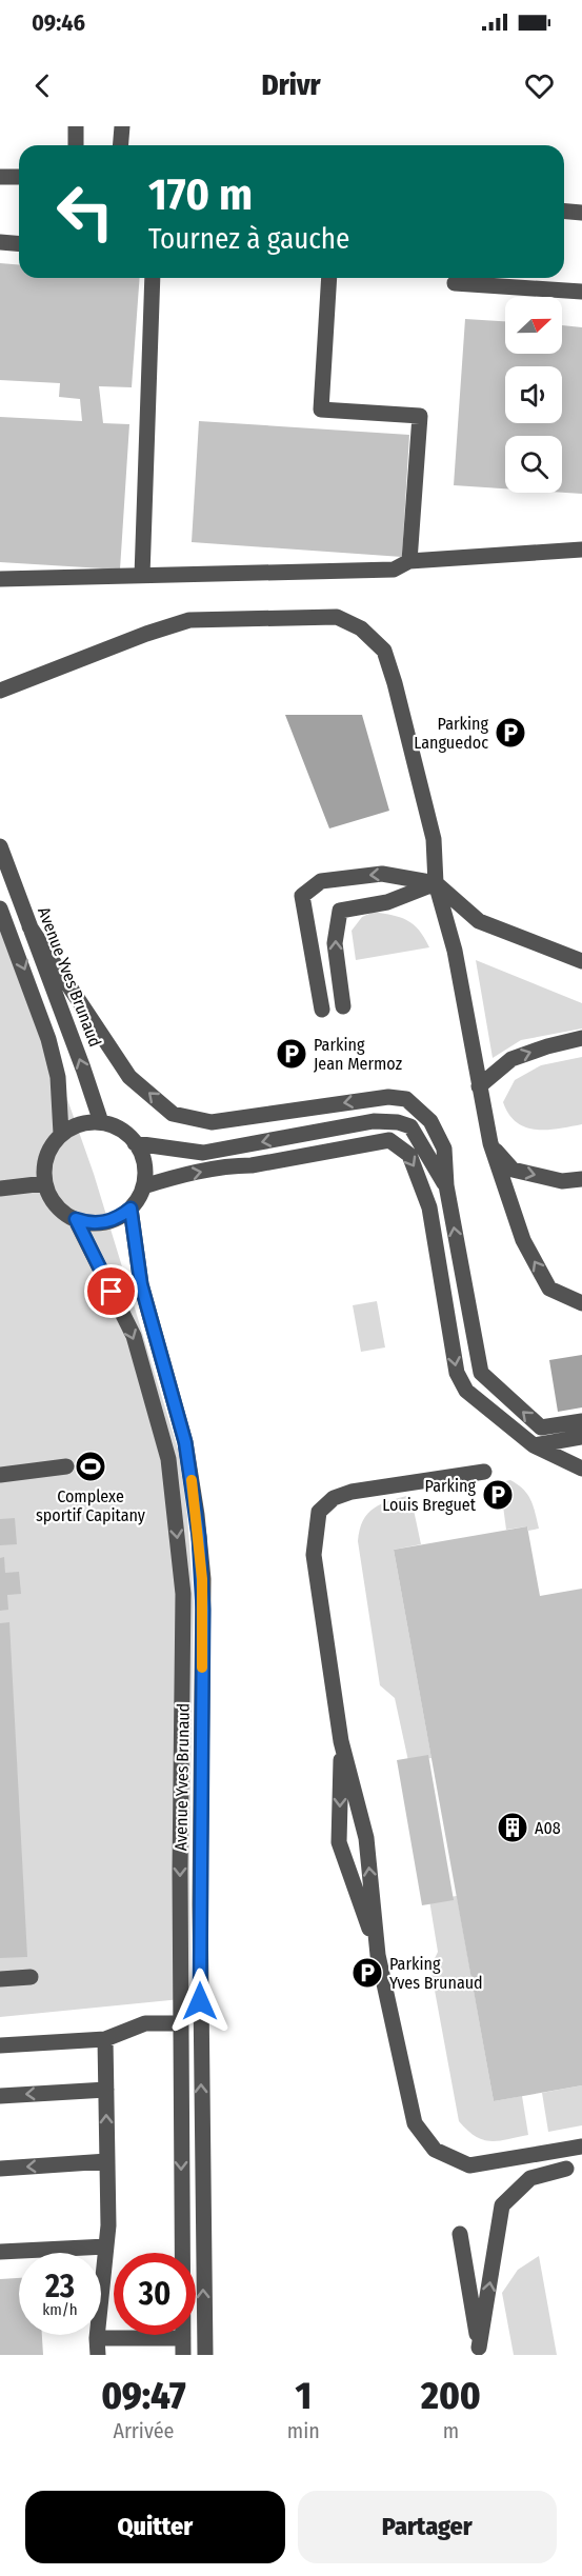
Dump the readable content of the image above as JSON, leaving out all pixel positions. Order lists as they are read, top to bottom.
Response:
{
  "streets": {
    "street": ["Avenue Yves Brunaud"]
  },
  "places": {
    "parking": [
      "Parking Languedoc",
      "Parking Jean Mermoz",
      "Parking Louis Breguet",
      "Parking Yves Brunaud"
    ],
    "sports": ["Complexe sportif Capitany"],
    "building": ["A08"]
  },
  "north": "right",
  "page": {
    "status": "09:46",
    "header": "Drivr",
    "turn": ["170 m", "Tournez à gauche"],
    "speed": "23 km/h",
    "limit": "30",
    "eta": [
      "09:47",
      "Arrivée",
      "1",
      "min",
      "200",
      "m"
    ],
    "buttons": ["Quitter", "Partager"]
  }
}
